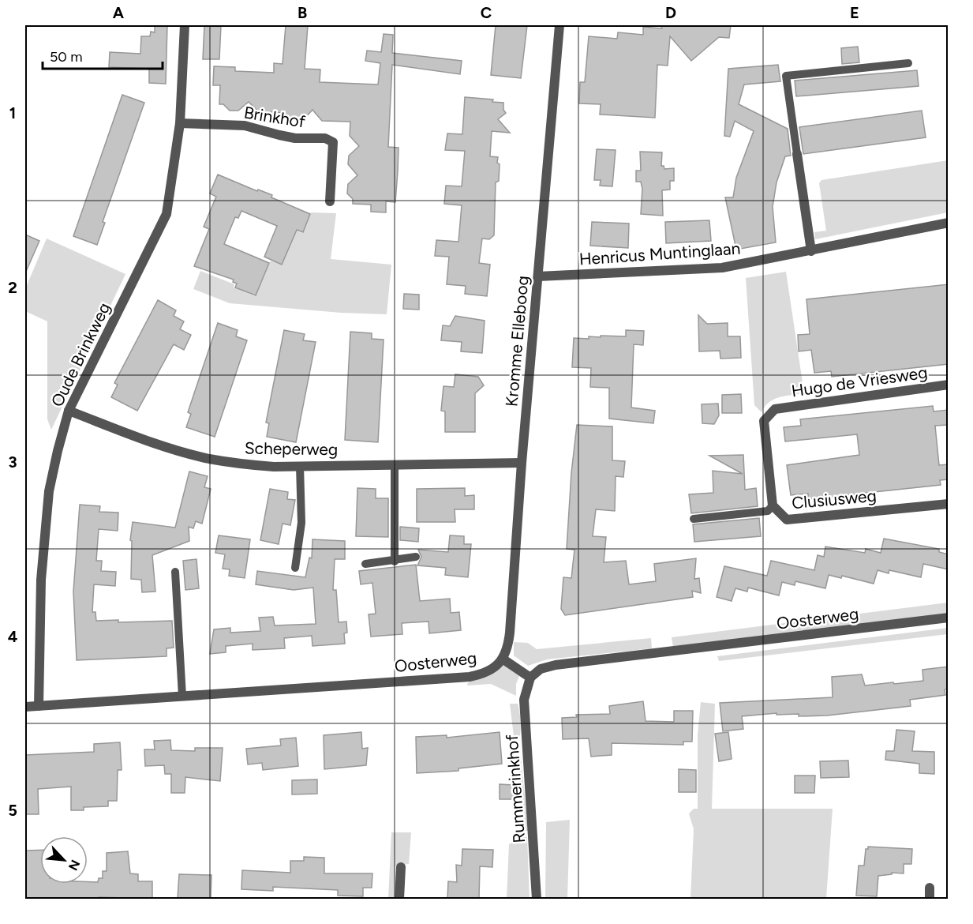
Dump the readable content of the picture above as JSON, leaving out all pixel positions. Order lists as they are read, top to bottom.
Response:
{
  "streets": {
    "street": [
      "Brinkhof",
      "Henricus Muntinglaan",
      "Kromme Elleboog",
      "Oude Brinkweg",
      "Hugo de Vriesweg",
      "Scheperweg",
      "Clusiusweg",
      "Oosterweg",
      "Rummerinkhof"
    ]
  },
  "crossings": [
    ["Brinkhof", "Oude Brinkweg"],
    ["Henricus Muntinglaan", "Kromme Elleboog"],
    ["Kromme Elleboog", "Scheperweg"],
    ["Kromme Elleboog", "Oosterweg"],
    ["Oude Brinkweg", "Scheperweg"],
    ["Oude Brinkweg", "Oosterweg"],
    ["Hugo de Vriesweg", "Clusiusweg"],
    ["Oosterweg", "Rummerinkhof"]
  ],
  "scale_bar": "50 m",
  "north": "bottom right",
  "grid": {
    "columns": [
      "A",
      "B",
      "C",
      "D",
      "E"
    ],
    "rows": [
      "1",
      "2",
      "3",
      "4",
      "5"
    ]
  }
}
